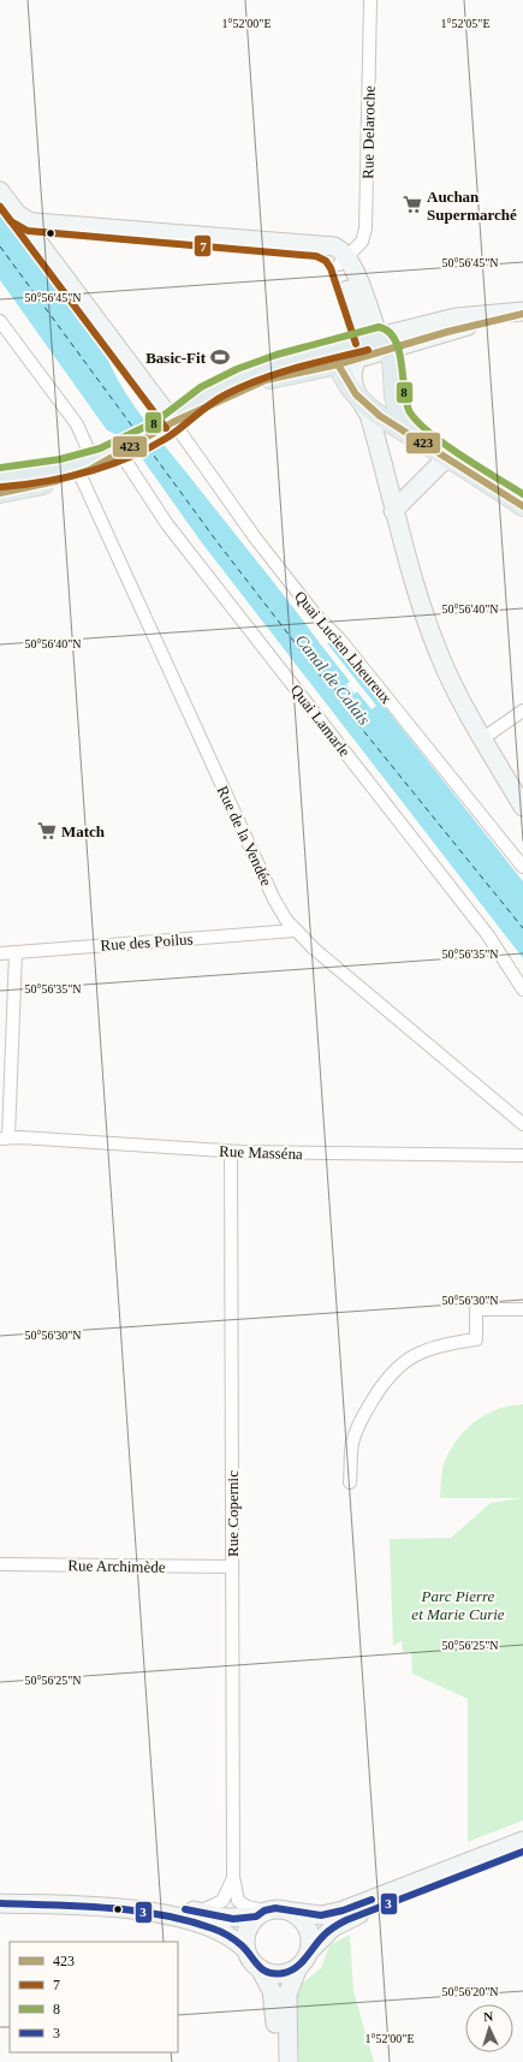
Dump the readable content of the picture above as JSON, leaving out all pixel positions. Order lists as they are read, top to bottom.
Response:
{
  "streets": {
    "street": [
      "Rue Delaroche",
      "Quai Lucien Lheureux",
      "Quai Lamarle",
      "Rue de la Vendée",
      "Rue des Poilus",
      "Rue Masséna",
      "Rue Copernic",
      "Rue Archimède"
    ]
  },
  "crossings": [
    ["Rue de la Vendée", "Rue des Poilus"],
    ["Rue Masséna", "Rue Copernic"],
    ["Rue Copernic", "Rue Archimède"]
  ],
  "water": ["Canal de Calais"],
  "parks": ["Parc Pierre et Marie Curie"],
  "places": {
    "supermarket": ["Auchan Supermarché", "Match"],
    "sports": ["Basic-Fit"]
  },
  "lines": [
    "transit line 7",
    "transit line 423",
    "transit line 8",
    "transit line 3"
  ],
  "legend": [
    "423",
    "7",
    "8",
    "3"
  ],
  "north": "top",
  "coordinates": [
    "1°52'00\"E",
    "1°52'05\"E",
    "50°56'45\"N",
    "50°56'40\"N",
    "50°56'35\"N",
    "50°56'30\"N",
    "50°56'25\"N",
    "50°56'20\"N"
  ]
}
